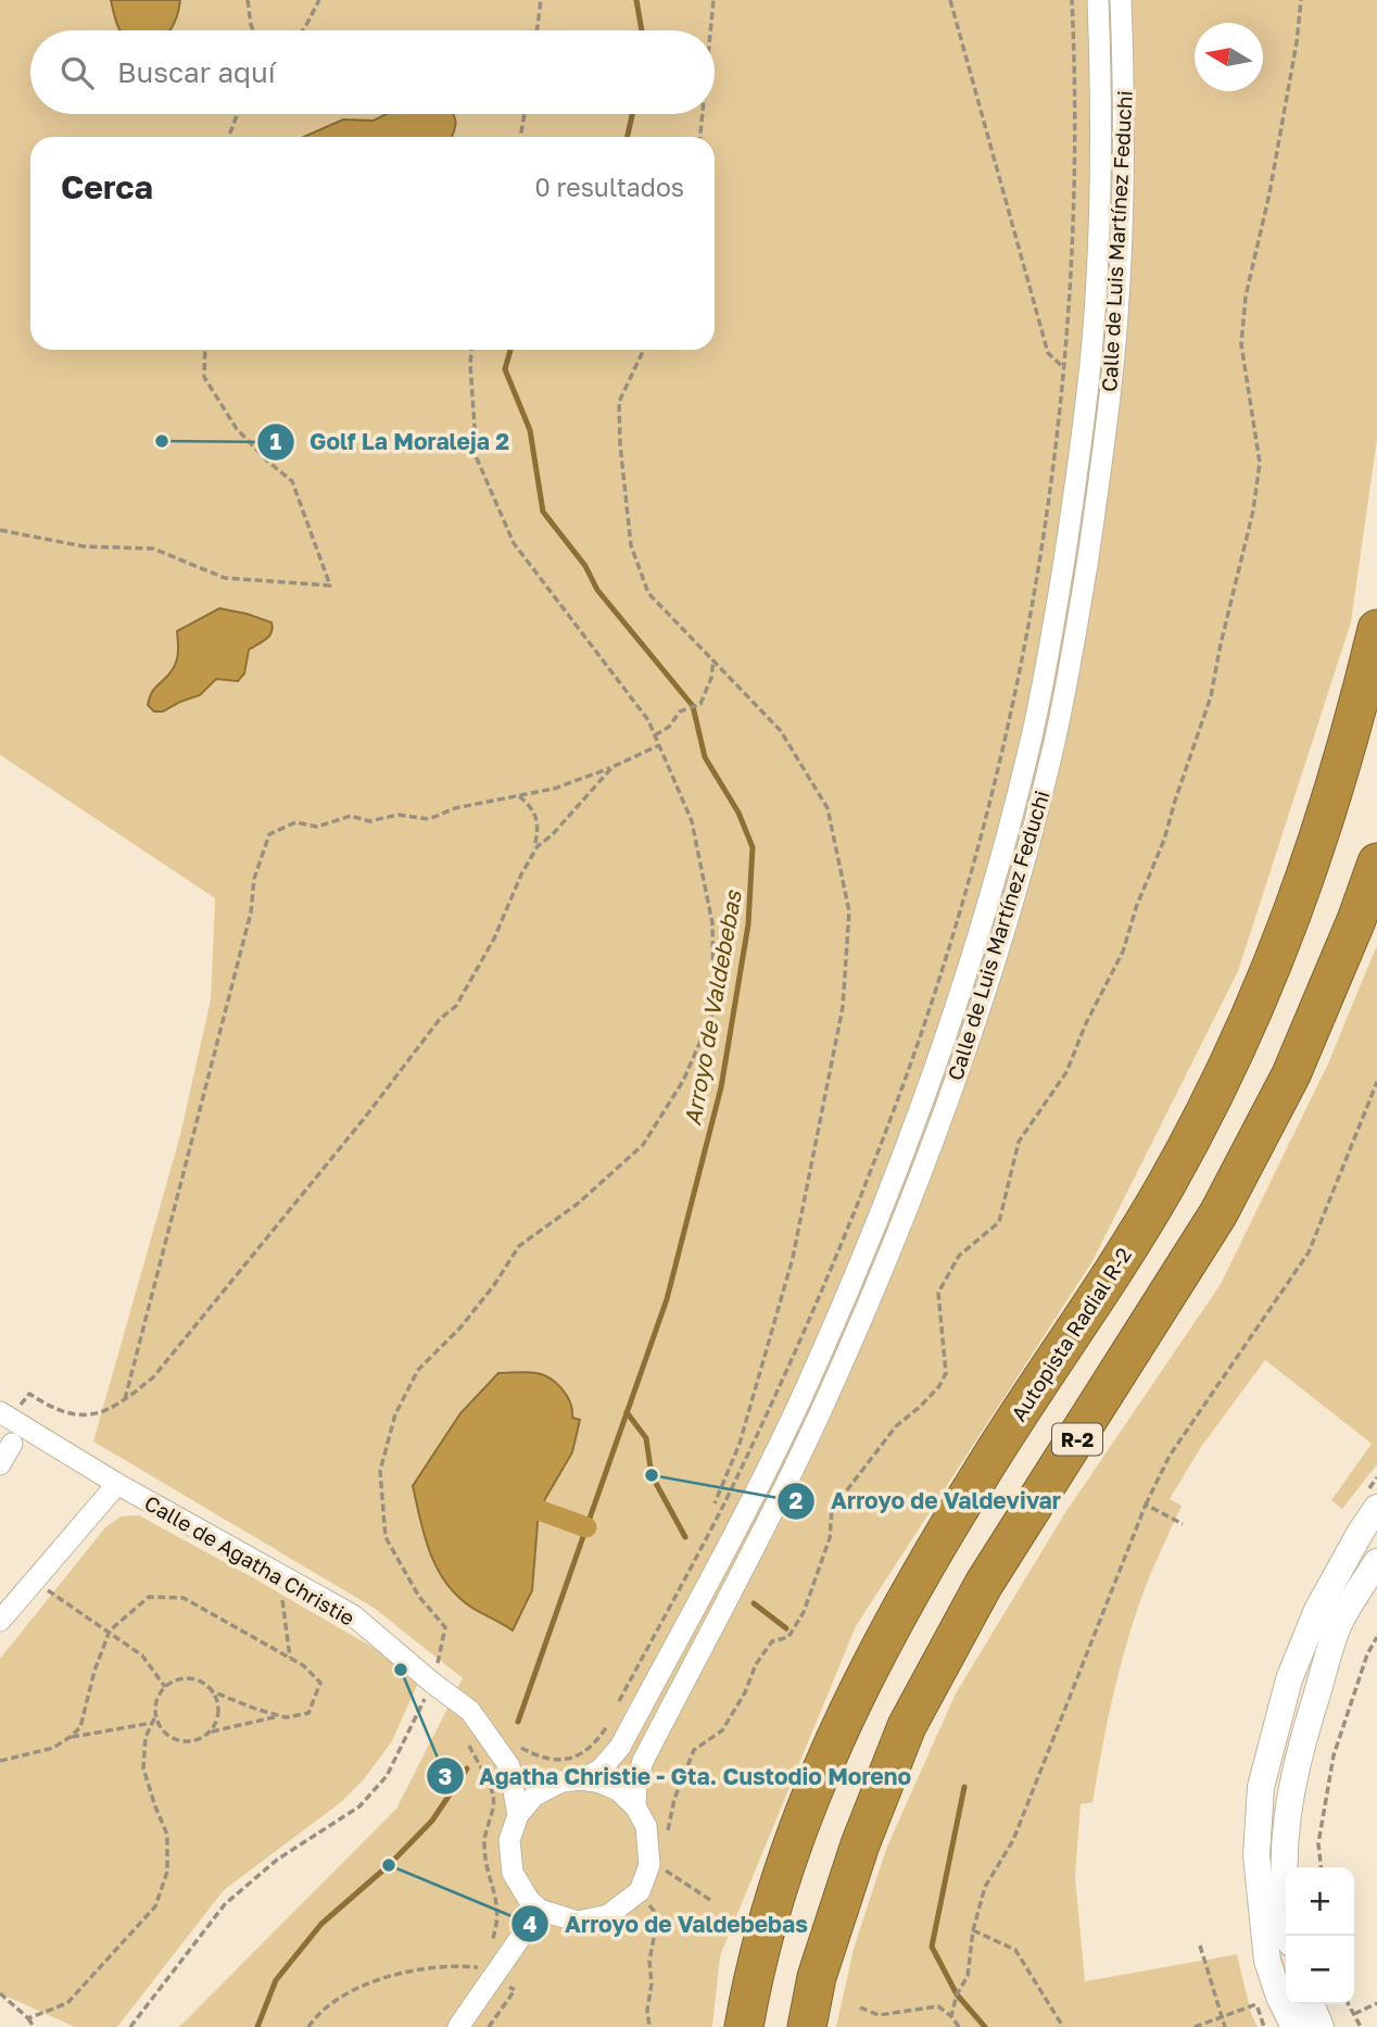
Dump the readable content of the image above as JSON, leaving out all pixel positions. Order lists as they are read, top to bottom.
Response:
{
  "streets": {
    "highway": ["Autopista Radial R-2", "R-2"],
    "street": ["Calle de Luis Martínez Feduchi", "Calle de Agatha Christie"]
  },
  "crossings": [
    ["Calle de Luis Martínez Feduchi", "Calle de Agatha Christie"]
  ],
  "water": ["Arroyo de Valdebebas"],
  "places": [
    "Golf La Moraleja 2",
    "Arroyo de Valdevivar",
    "Agatha Christie - Gta. Custodio Moreno",
    "Arroyo de Valdebebas"
  ],
  "north": "left",
  "page": {
    "search": "Buscar aquí",
    "heading": ["Cerca", "0 resultados"],
    "map_buttons": ["+", "−"]
  }
}
